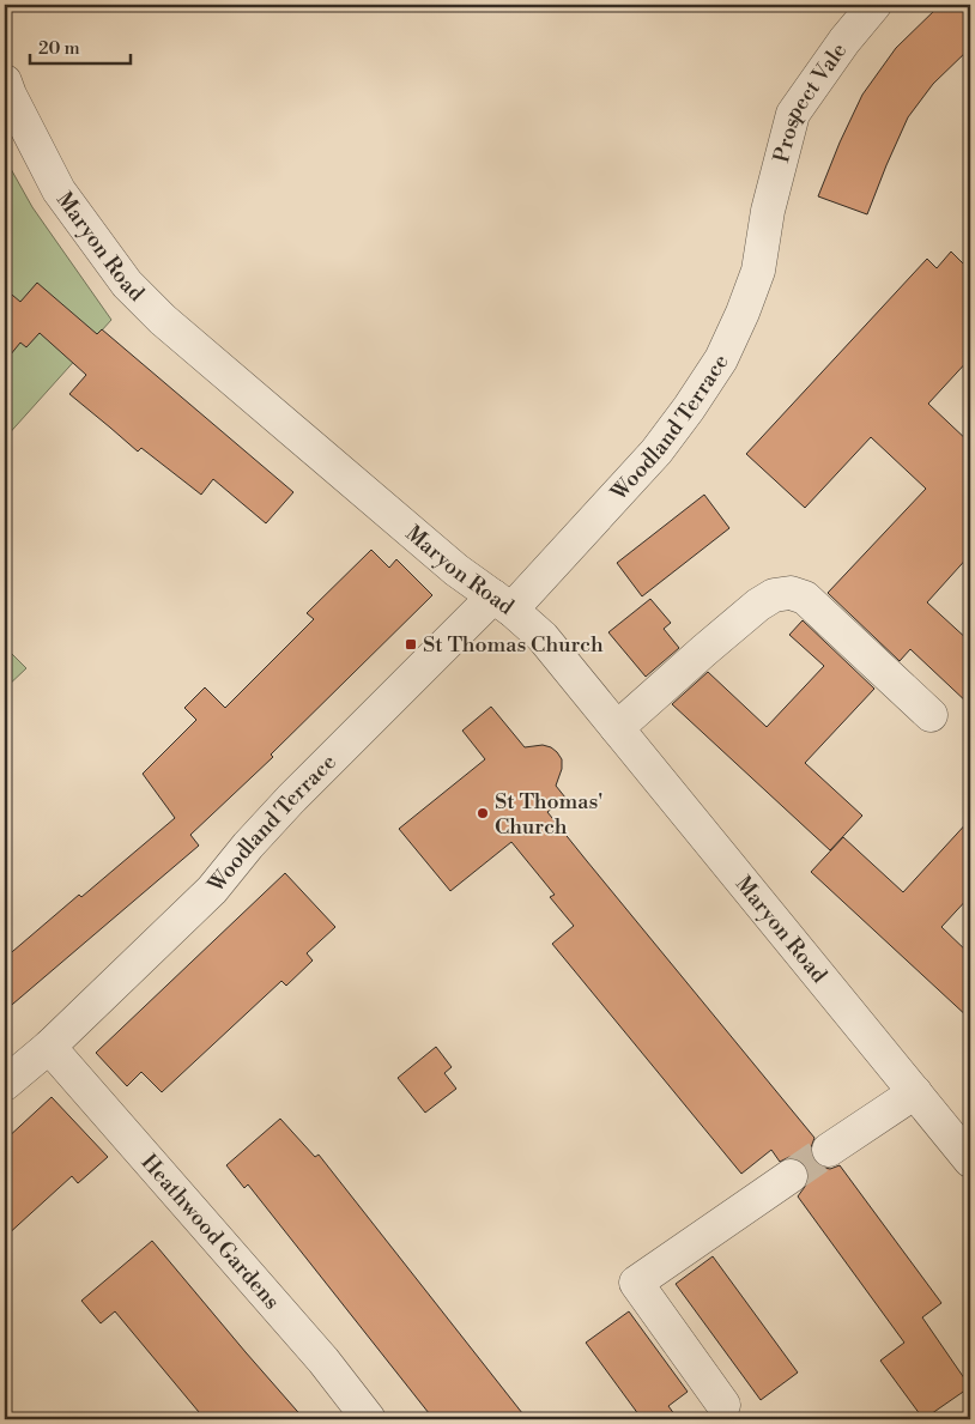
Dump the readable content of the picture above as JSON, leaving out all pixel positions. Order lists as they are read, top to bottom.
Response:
{
  "streets": {
    "street": [
      "Prospect Vale",
      "Maryon Road",
      "Woodland Terrace",
      "Heathwood Gardens"
    ]
  },
  "crossings": [
    ["Prospect Vale", "Woodland Terrace"],
    ["Maryon Road", "Woodland Terrace"],
    ["Woodland Terrace", "Heathwood Gardens"]
  ],
  "places": {
    "transit": ["St Thomas Church"],
    "other": ["St Thomas' Church"]
  },
  "scale_bar": "20 m"
}
